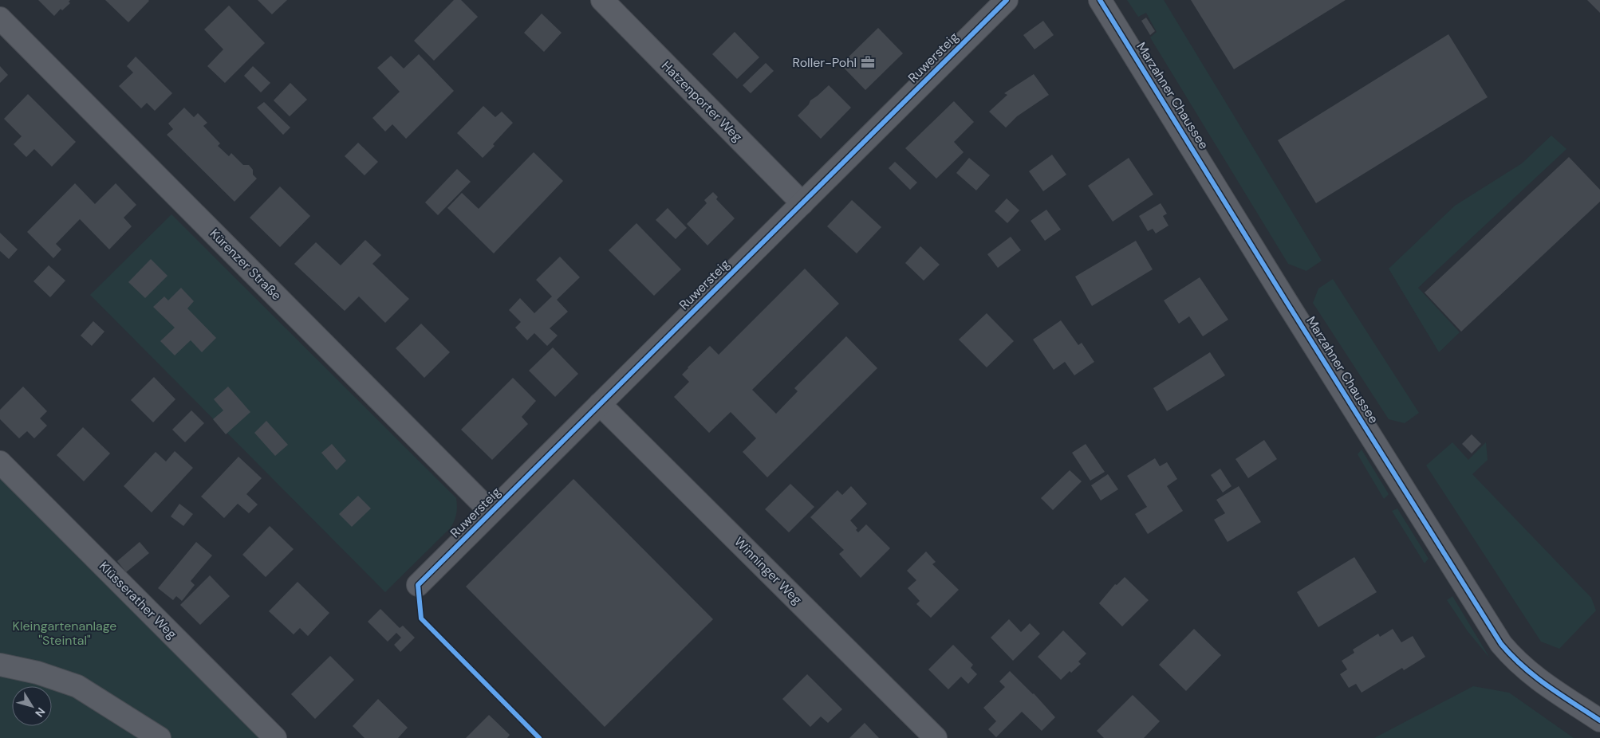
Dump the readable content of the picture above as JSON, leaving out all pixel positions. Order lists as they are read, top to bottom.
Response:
{
  "streets": {
    "street": [
      "Ruwersteig",
      "Marzahner Chaussee",
      "Hatzenporter Weg",
      "Kürenzer Straße",
      "Winninger Weg",
      "Klüsserather Weg"
    ]
  },
  "crossings": [
    ["Ruwersteig", "Hatzenporter Weg"],
    ["Ruwersteig", "Kürenzer Straße"],
    ["Ruwersteig", "Winninger Weg"]
  ],
  "parks": ["Kleingartenanlage \"Steintal\""],
  "places": {
    "office": ["Roller-Pohl"]
  },
  "north": "bottom right"
}
